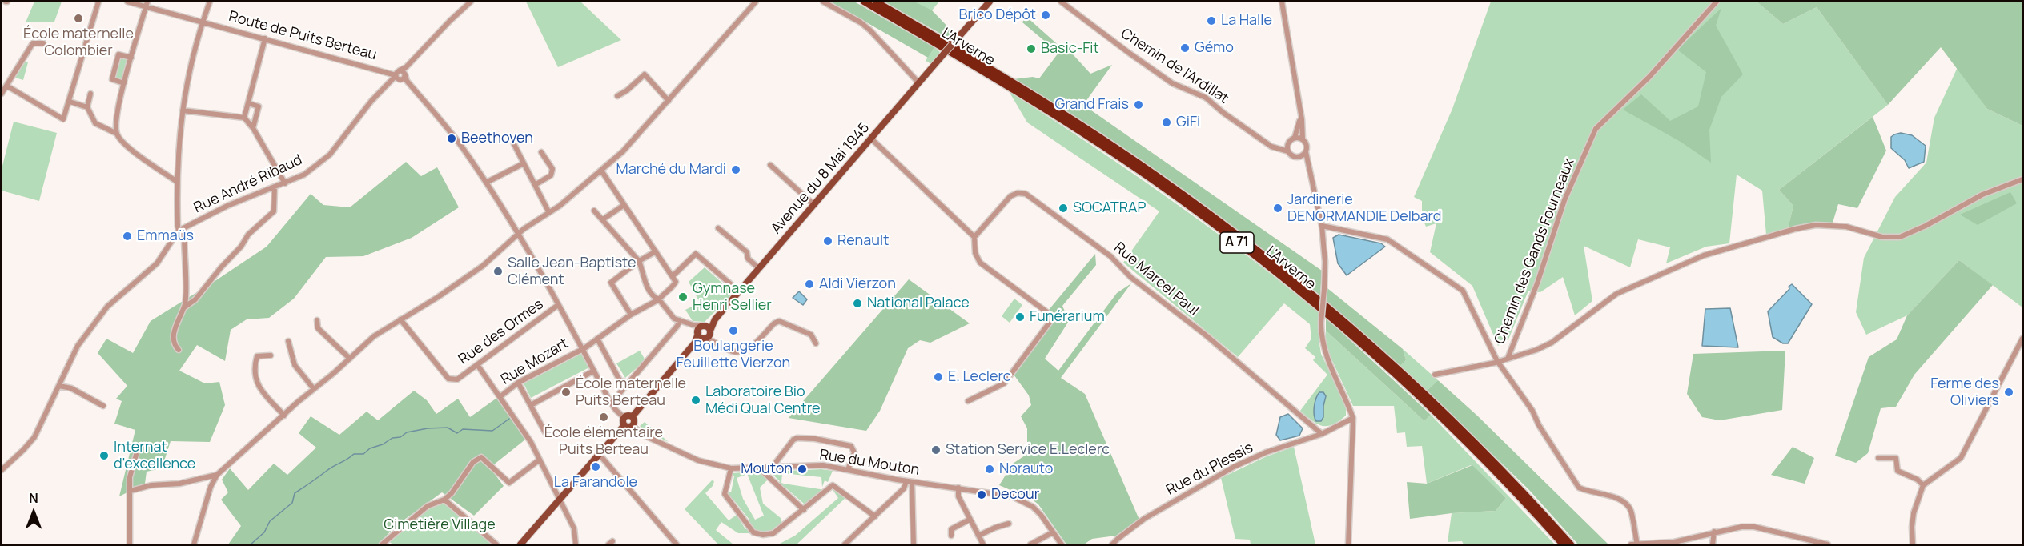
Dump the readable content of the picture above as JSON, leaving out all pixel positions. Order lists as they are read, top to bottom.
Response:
{
  "streets": {
    "highway": ["L'Arverne", "A 71"],
    "main road": ["Avenue du 8 Mai 1945"],
    "street": [
      "Route de Puits Berteau",
      "Chemin de l'Ardillat",
      "Rue André Ribaud",
      "Chemin des Gands Fourneaux",
      "Rue Marcel Paul",
      "Rue des Ormes",
      "Rue Mozart",
      "Rue du Mouton",
      "Rue du Plessis"
    ]
  },
  "crossings": [
    ["Route de Puits Berteau", "Rue André Ribaud"],
    ["Rue Marcel Paul", "Rue du Plessis"]
  ],
  "parks": ["Cimetière Village"],
  "places": [
    "Brico Dépôt",
    "École maternelle Colombier",
    "La Halle",
    "Gémo",
    "Basic-Fit",
    "Grand Frais",
    "GiFi",
    "Beethoven",
    "Marché du Mardi",
    "SOCATRAP",
    "Jardinerie DENORMANDIE Delbard",
    "Emmaüs",
    "Renault",
    "Salle Jean-Baptiste Clément",
    "Aldi Vierzon",
    "Gymnase Henri Sellier",
    "National Palace",
    "Funérarium",
    "Boulangerie Feuillette Vierzon",
    "E. Leclerc",
    "École maternelle Puits Berteau",
    "Ferme des Oliviers",
    "Laboratoire Bio Médi Qual Centre",
    "École élémentaire Puits Berteau",
    "Station Service E.Leclerc",
    "Internat d'excellence",
    "La Farandole",
    "Mouton",
    "Norauto",
    "Decour"
  ],
  "north": "top"
}
